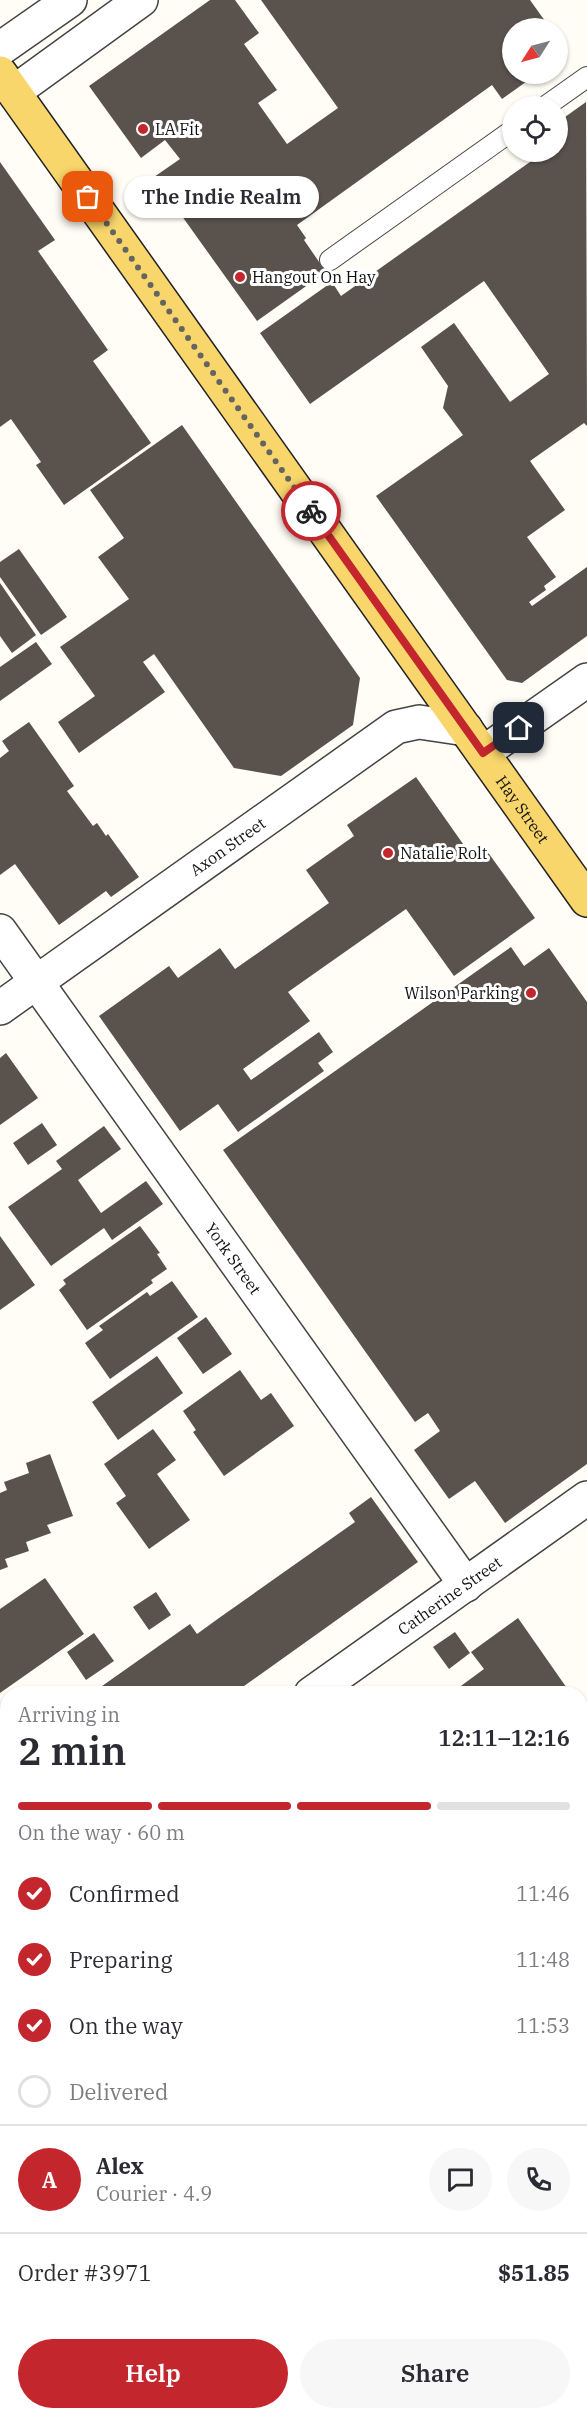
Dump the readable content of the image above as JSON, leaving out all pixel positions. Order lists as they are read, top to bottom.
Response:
{
  "streets": {
    "main road": ["Hay Street"],
    "street": ["Axon Street", "York Street", "Catherine Street"]
  },
  "crossings": [
    ["Hay Street", "Axon Street"],
    ["Axon Street", "York Street"],
    ["York Street", "Catherine Street"]
  ],
  "places": [
    "LA Fit",
    "The Indie Realm",
    "Hangout On Hay",
    "Natalie Rolt",
    "Wilson Parking"
  ],
  "north": "bottom left",
  "page": {
    "bubble": "The Indie Realm",
    "heading": ["2 min", "Arriving in", "12:11–12:16"],
    "panel": [
      "Alex",
      "Courier · 4.9",
      "Order #3971",
      "$51.85"
    ],
    "bar": "On the way · 60 m",
    "list": [
      ["Confirmed", "11:46"],
      ["Preparing", "11:48"],
      ["On the way", "11:53"],
      "Delivered"
    ],
    "round": "A",
    "buttons": ["Help", "Share"]
  }
}
